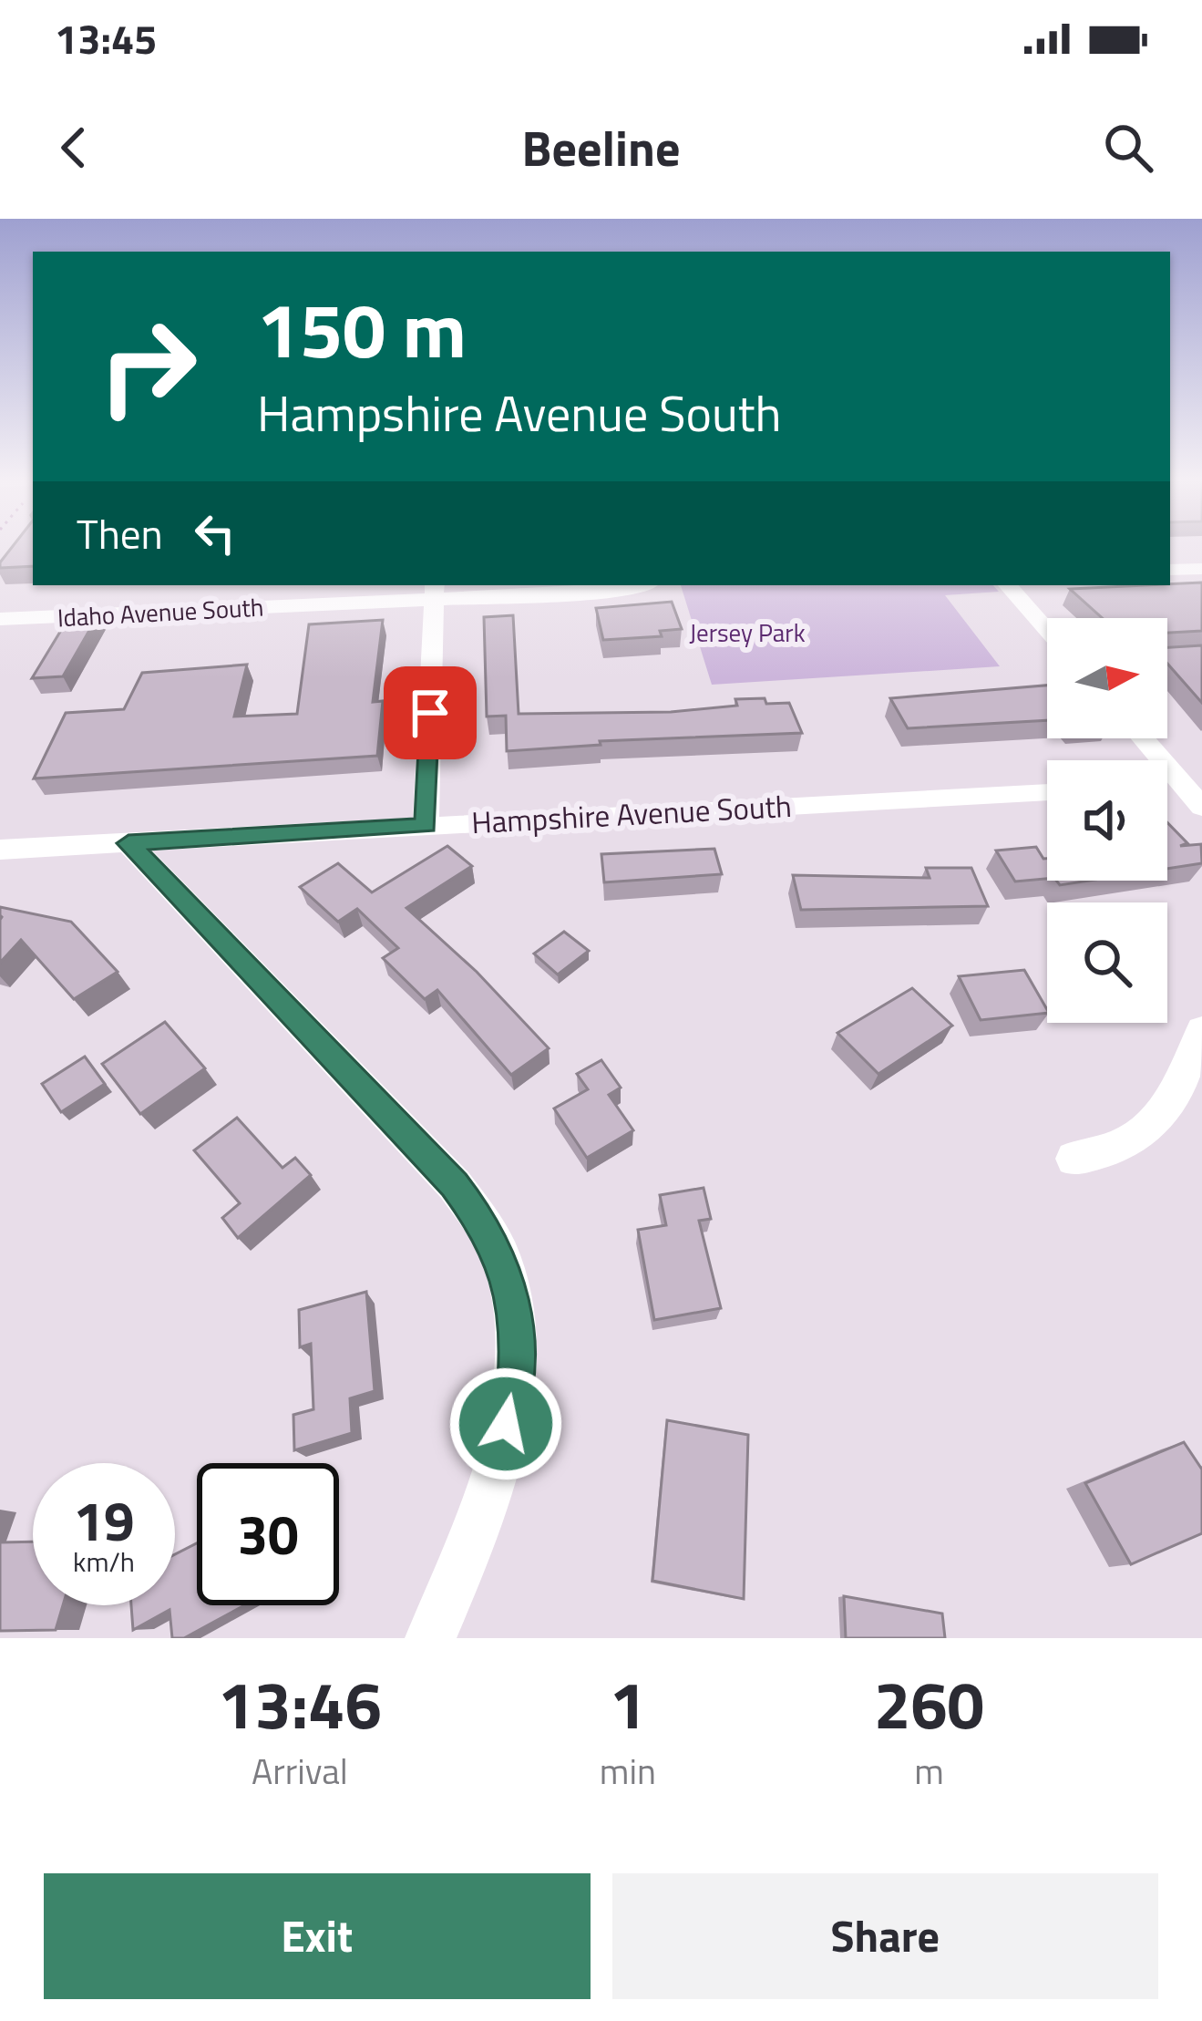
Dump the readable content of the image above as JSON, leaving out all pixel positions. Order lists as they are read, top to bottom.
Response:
{
  "streets": {
    "street": ["Idaho Avenue South", "Hampshire Avenue South"]
  },
  "parks": ["Jersey Park"],
  "north": "right",
  "page": {
    "status": "13:45",
    "header": "Beeline",
    "turn": ["150 m", "Hampshire Avenue South"],
    "then": "Then",
    "speed": "19 km/h",
    "limit": "30",
    "eta": [
      "13:46",
      "Arrival",
      "1",
      "min",
      "260",
      "m"
    ],
    "buttons": ["Exit", "Share"]
  }
}
